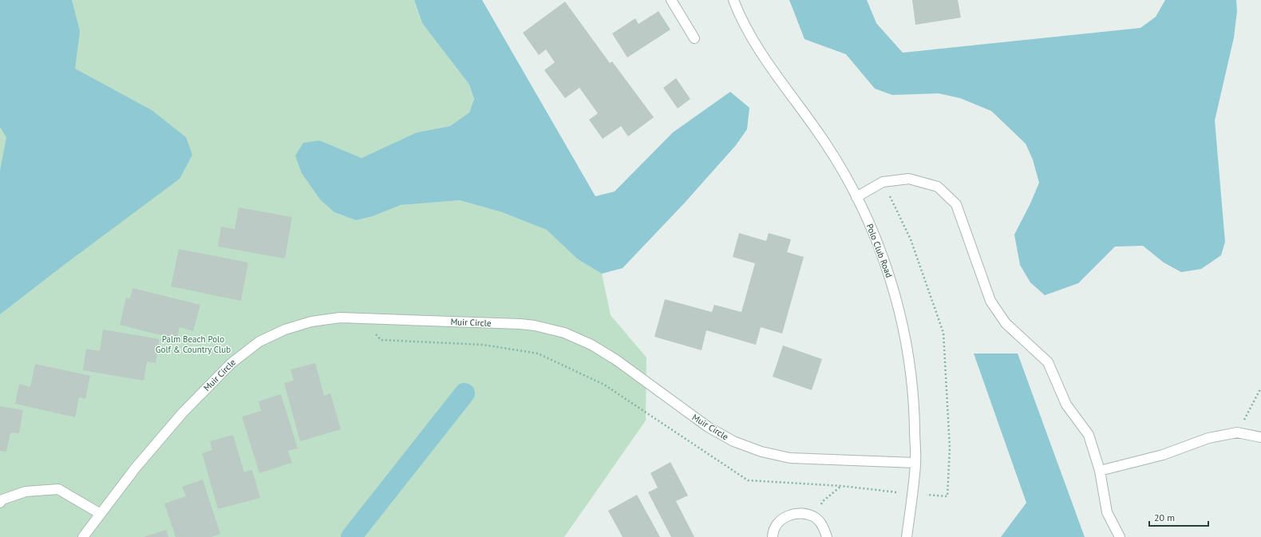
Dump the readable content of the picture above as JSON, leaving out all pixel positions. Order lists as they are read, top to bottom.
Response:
{
  "streets": {
    "street": ["Polo Club Road", "Muir Circle"]
  },
  "crossings": [
    ["Polo Club Road", "Muir Circle"]
  ],
  "parks": ["Palm Beach Polo Golf & Country Club"],
  "scale_bar": "20 m"
}
